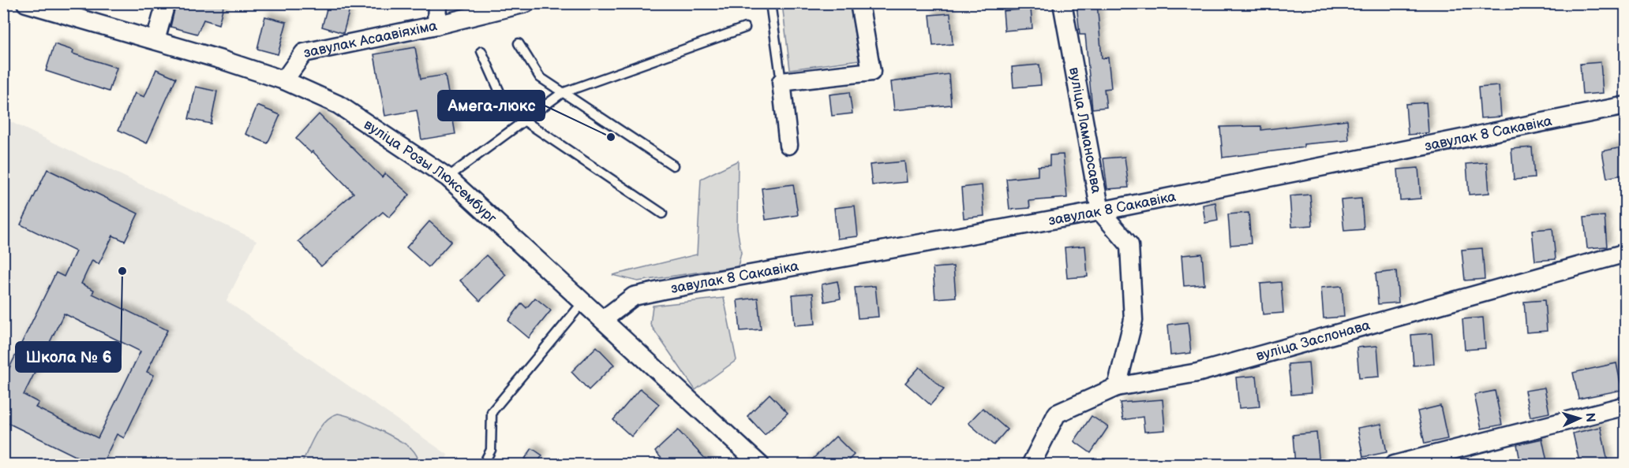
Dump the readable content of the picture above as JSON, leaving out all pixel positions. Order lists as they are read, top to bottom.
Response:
{
  "streets": {
    "street": [
      "завулак Асаавіяхіма",
      "вуліца Ламаносава",
      "завулак 8 Сакавіка",
      "вуліца Розы Люксембург",
      "вуліца Заслонава"
    ]
  },
  "crossings": [
    ["завулак Асаавіяхіма", "вуліца Розы Люксембург"],
    ["вуліца Ламаносава", "завулак 8 Сакавіка"],
    ["вуліца Ламаносава", "вуліца Заслонава"],
    ["завулак 8 Сакавіка", "вуліца Розы Люксембург"]
  ],
  "places": ["Амега-люкс", "Школа № 6"],
  "north": "right"
}
